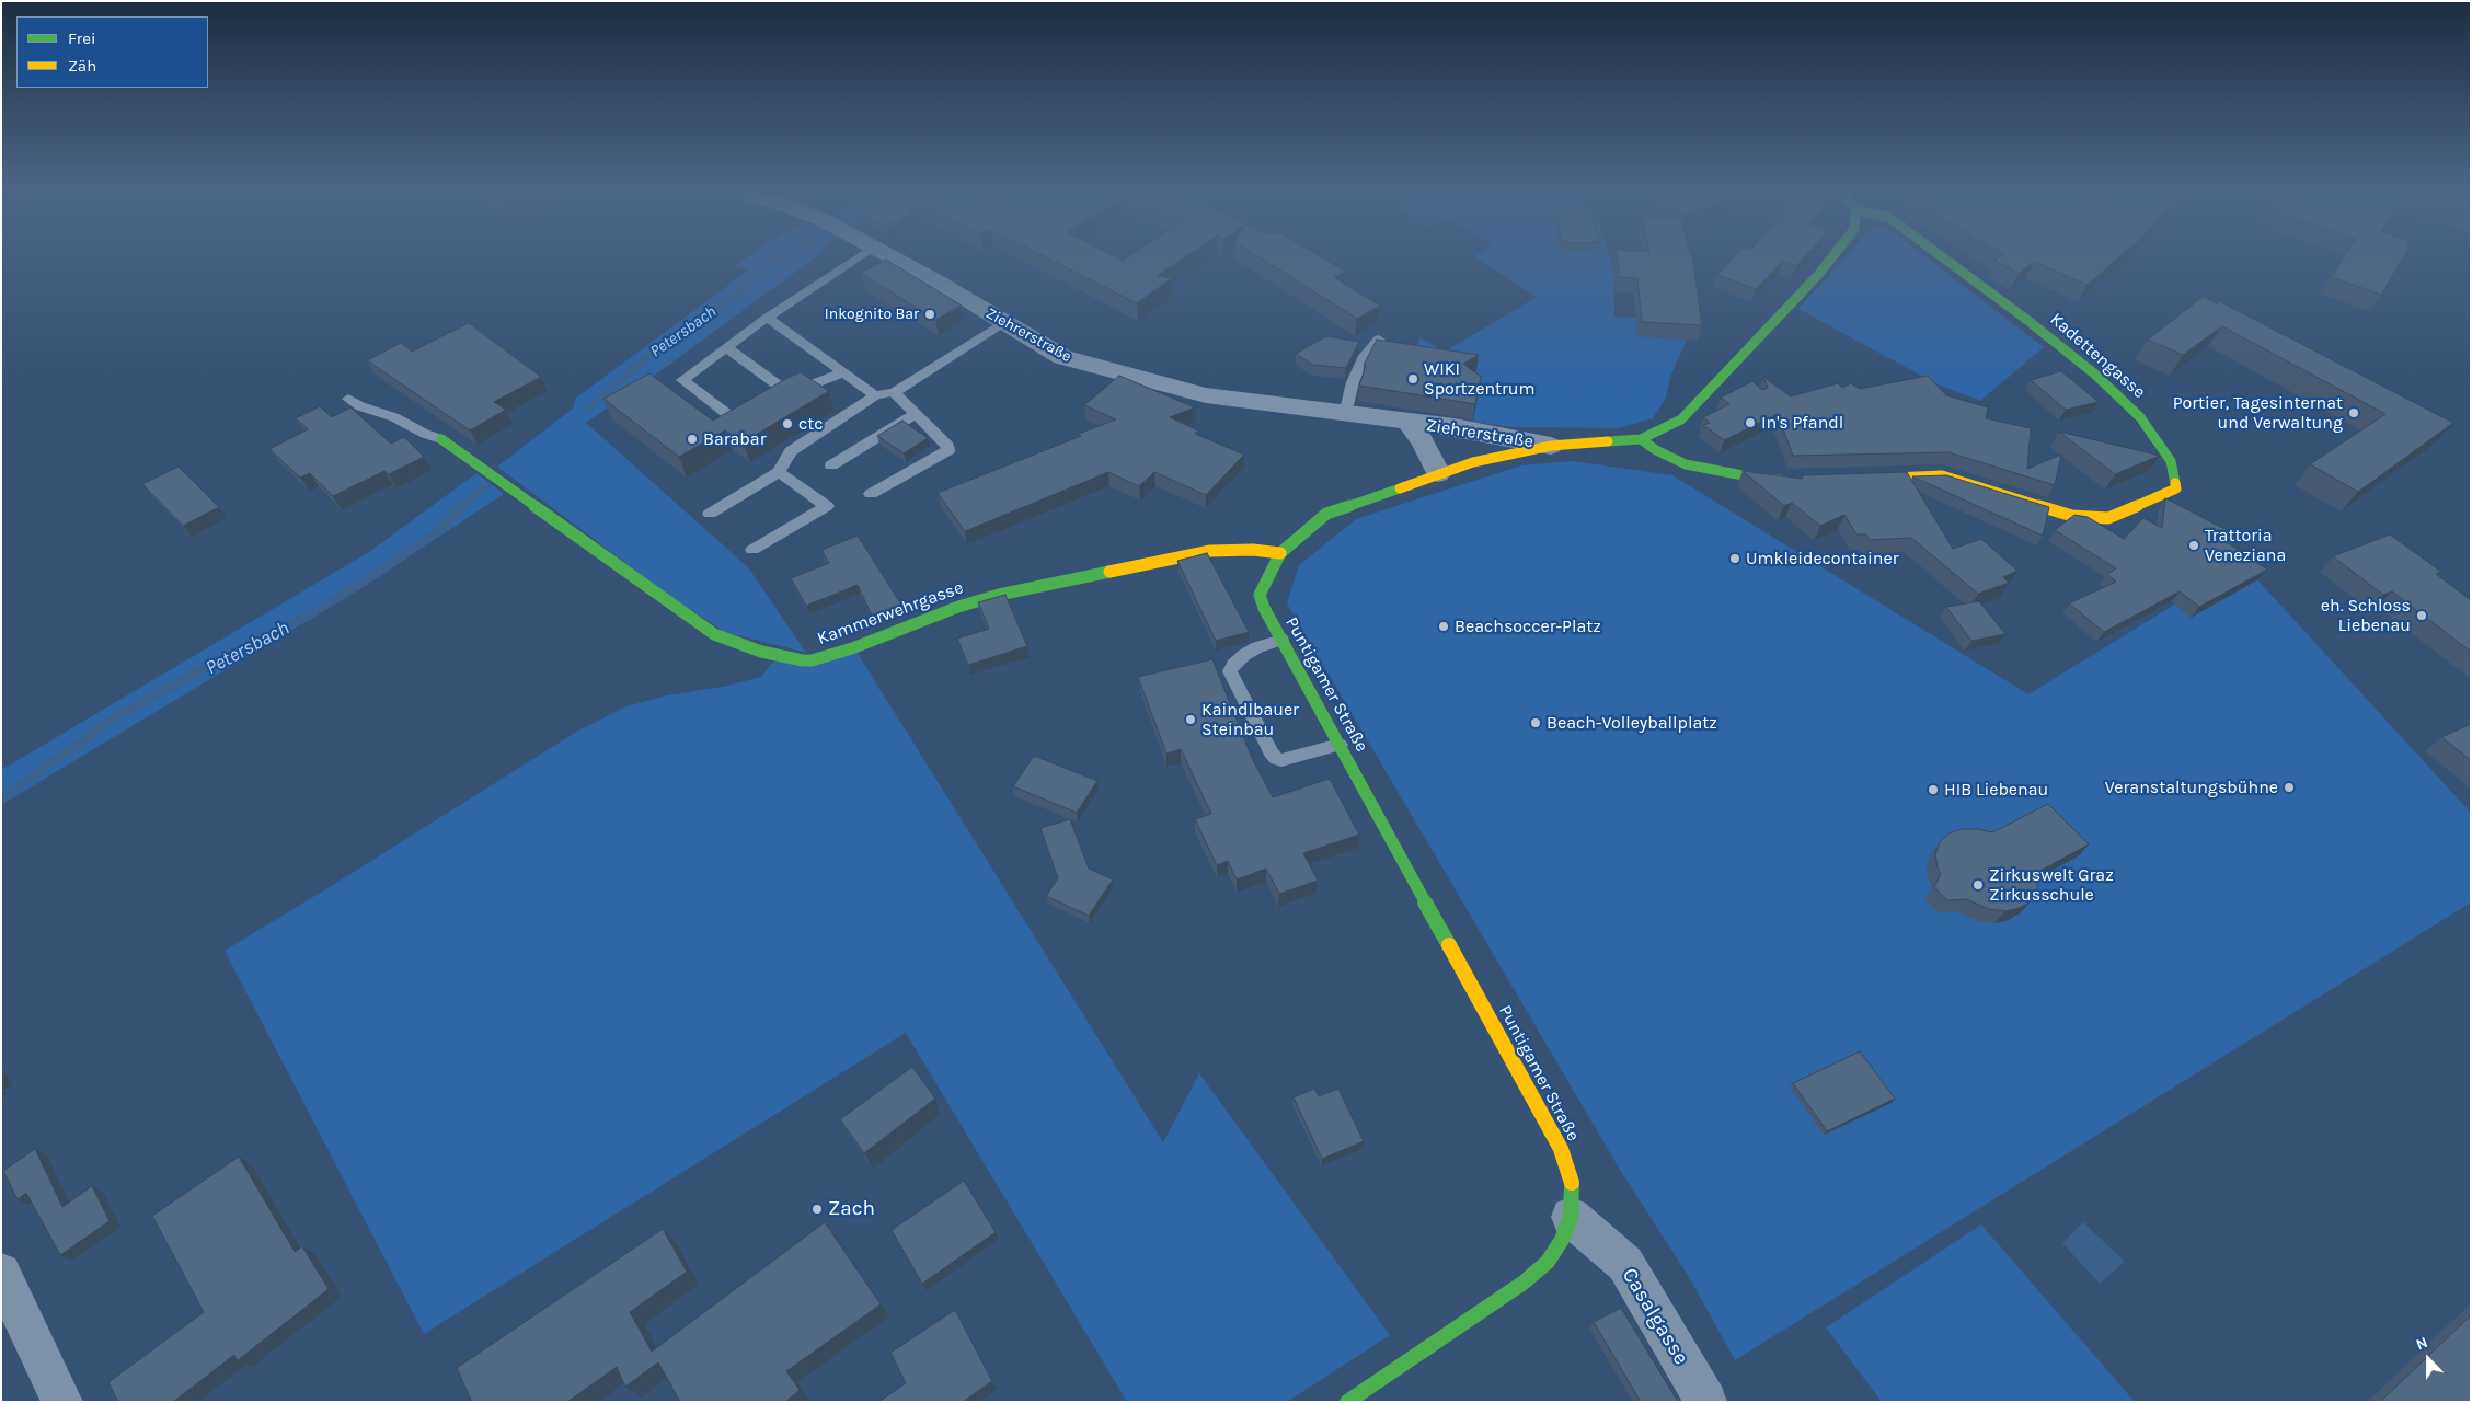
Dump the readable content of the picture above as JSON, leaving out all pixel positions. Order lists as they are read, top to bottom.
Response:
{
  "streets": {
    "street": [
      "Ziehrerstraße",
      "Kadettengasse",
      "Kammerwehrgasse",
      "Puntigamer Straße",
      "Casalgasse"
    ]
  },
  "crossings": [
    ["Ziehrerstraße", "Puntigamer Straße"],
    ["Kammerwehrgasse", "Puntigamer Straße"],
    ["Puntigamer Straße", "Casalgasse"]
  ],
  "water": ["Petersbach"],
  "places": [
    "Inkognito Bar",
    "WIKI Sportzentrum",
    "Portier, Tagesinternat und Verwaltung",
    "In's Pfandl",
    "ctc",
    "Barabar",
    "Trattoria Veneziana",
    "Umkleidecontainer",
    "eh. Schloss Liebenau",
    "Beachsoccer-Platz",
    "Kaindlbauer Steinbau",
    "Beach-Volleyballplatz",
    "Veranstaltungsbühne",
    "HIB Liebenau",
    "Zirkuswelt Graz Zirkusschule",
    "Zach"
  ],
  "legend": ["Frei", "Zäh"],
  "north": "top"
}
